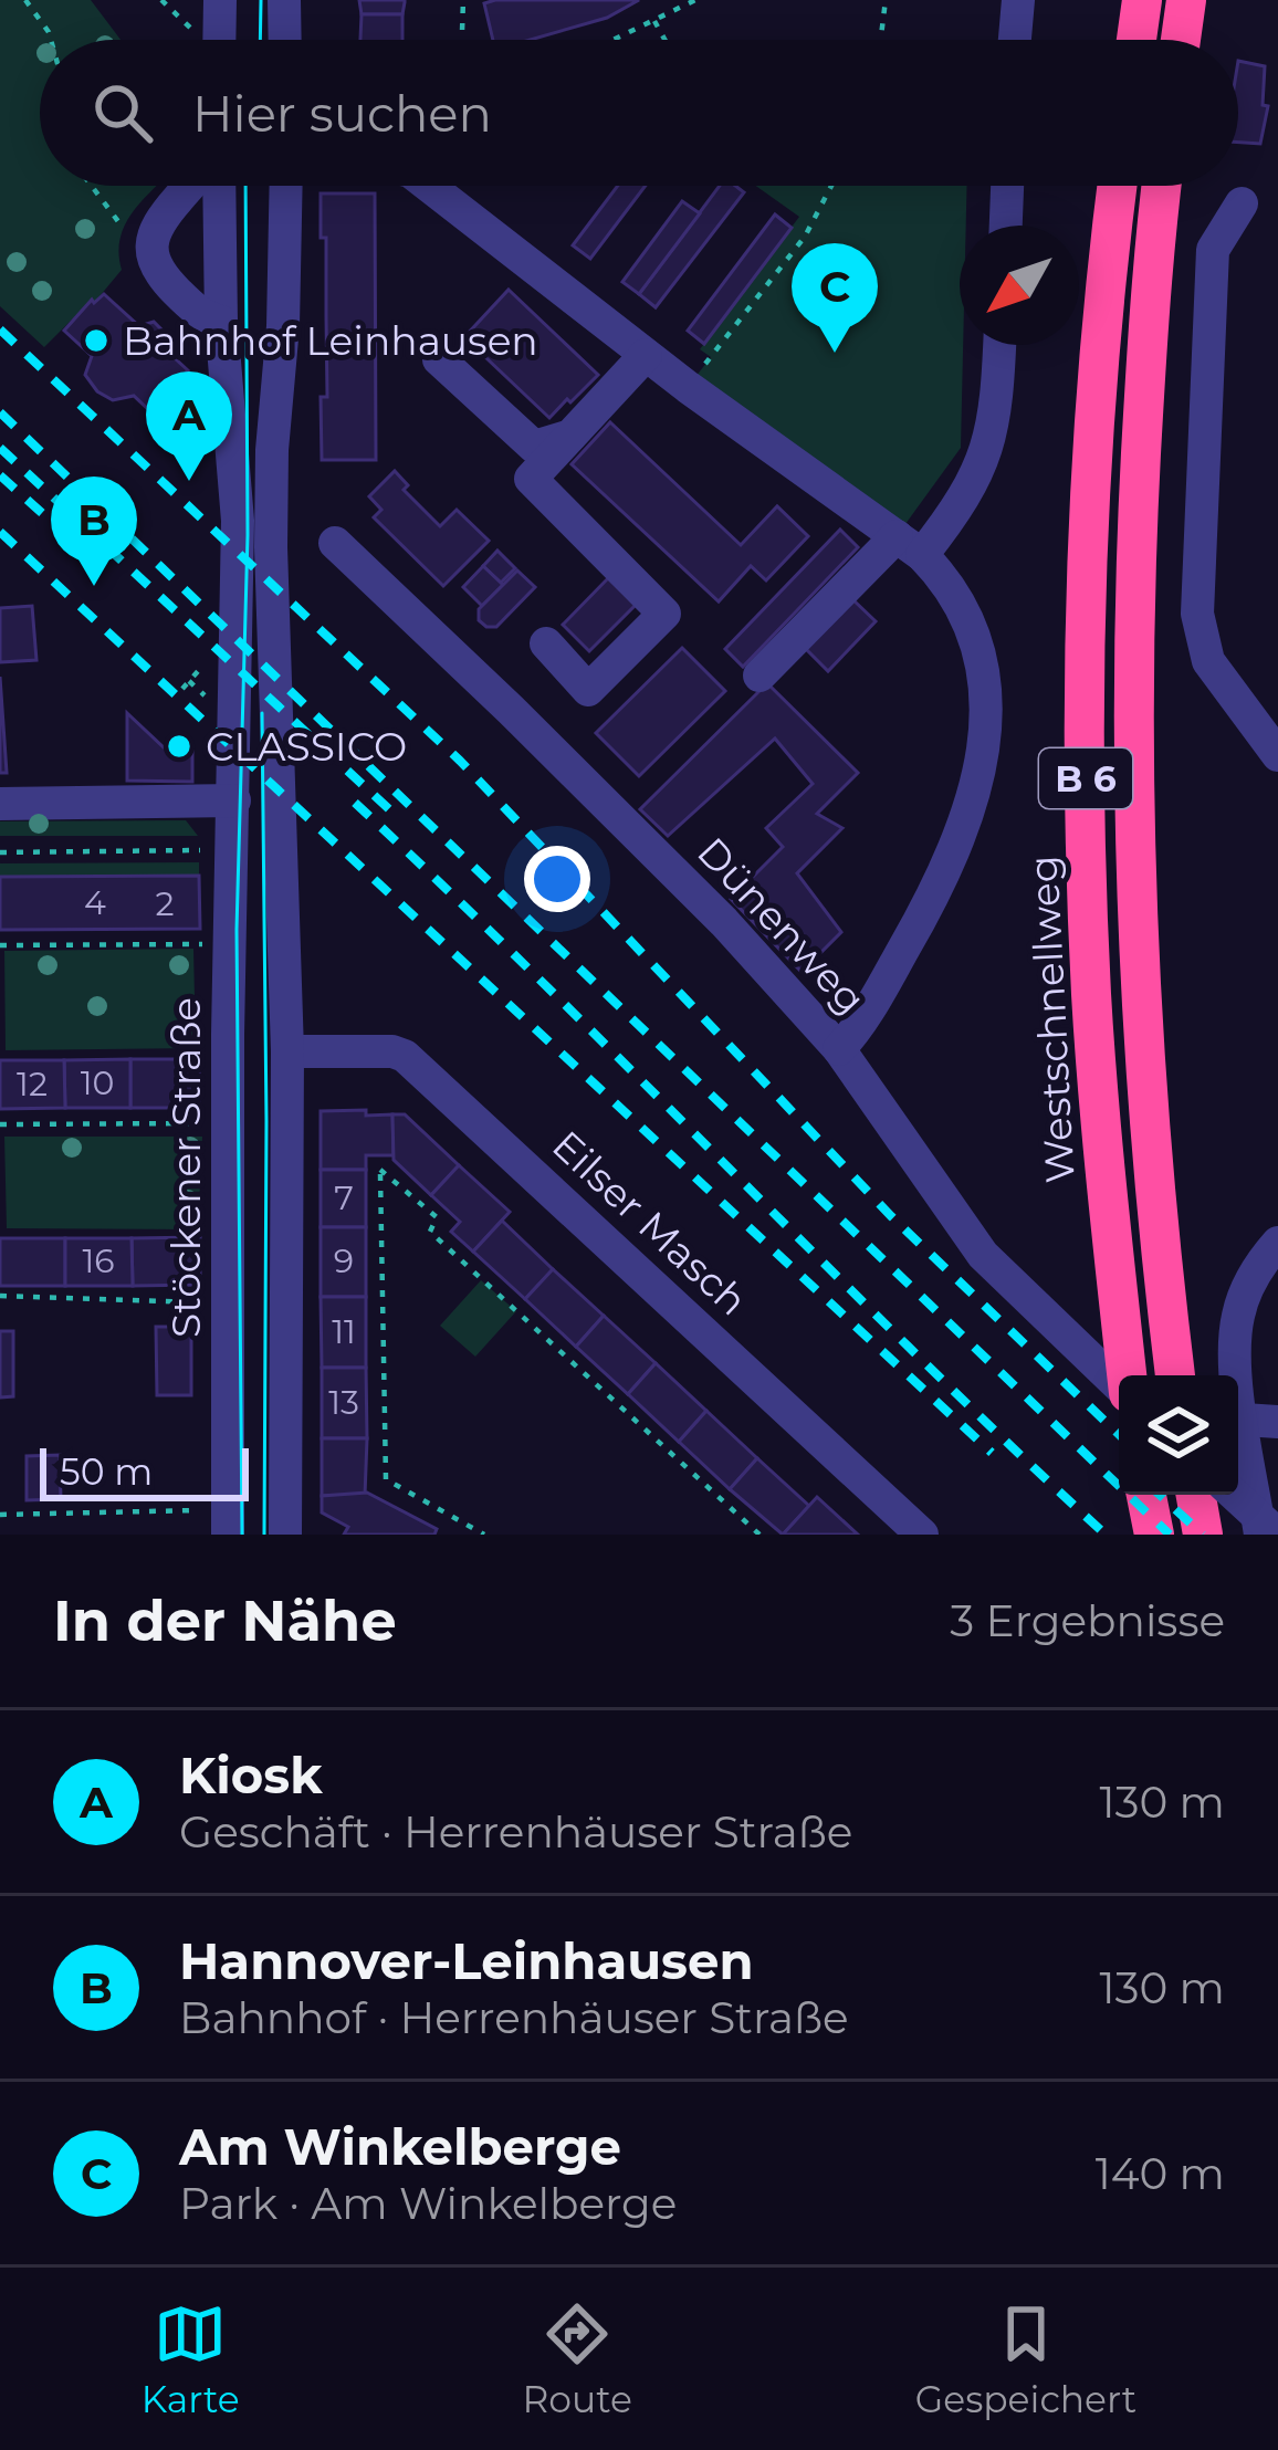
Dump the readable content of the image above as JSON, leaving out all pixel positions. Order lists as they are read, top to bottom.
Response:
{
  "streets": {
    "highway": ["B 6", "Westschnellweg"],
    "street": ["Dünenweg", "Stöckener Straße", "Eilser Masch"]
  },
  "places": ["Bahnhof Leinhausen", "CLASSICO"],
  "house_numbers": [
    "4",
    "2",
    "10",
    "12",
    "7",
    "16",
    "9",
    "11",
    "13"
  ],
  "scale_bar": "50 m",
  "north": "bottom left",
  "page": {
    "search": "Hier suchen",
    "pins": ["C", "A", "B"],
    "scale": "50 m",
    "heading": ["In der Nähe", "3 Ergebnisse"],
    "list": [
      {
        "mark": "A",
        "name": "Kiosk",
        "note": "Geschäft · Herrenhäuser Straße",
        "value": "130 m"
      },
      {
        "mark": "B",
        "name": "Hannover-Leinhausen",
        "note": "Bahnhof · Herrenhäuser Straße",
        "value": "130 m"
      },
      {
        "mark": "C",
        "name": "Am Winkelberge",
        "note": "Park · Am Winkelberge",
        "value": "140 m"
      }
    ],
    "nav": ["Karte", "Route", "Gespeichert"]
  }
}
